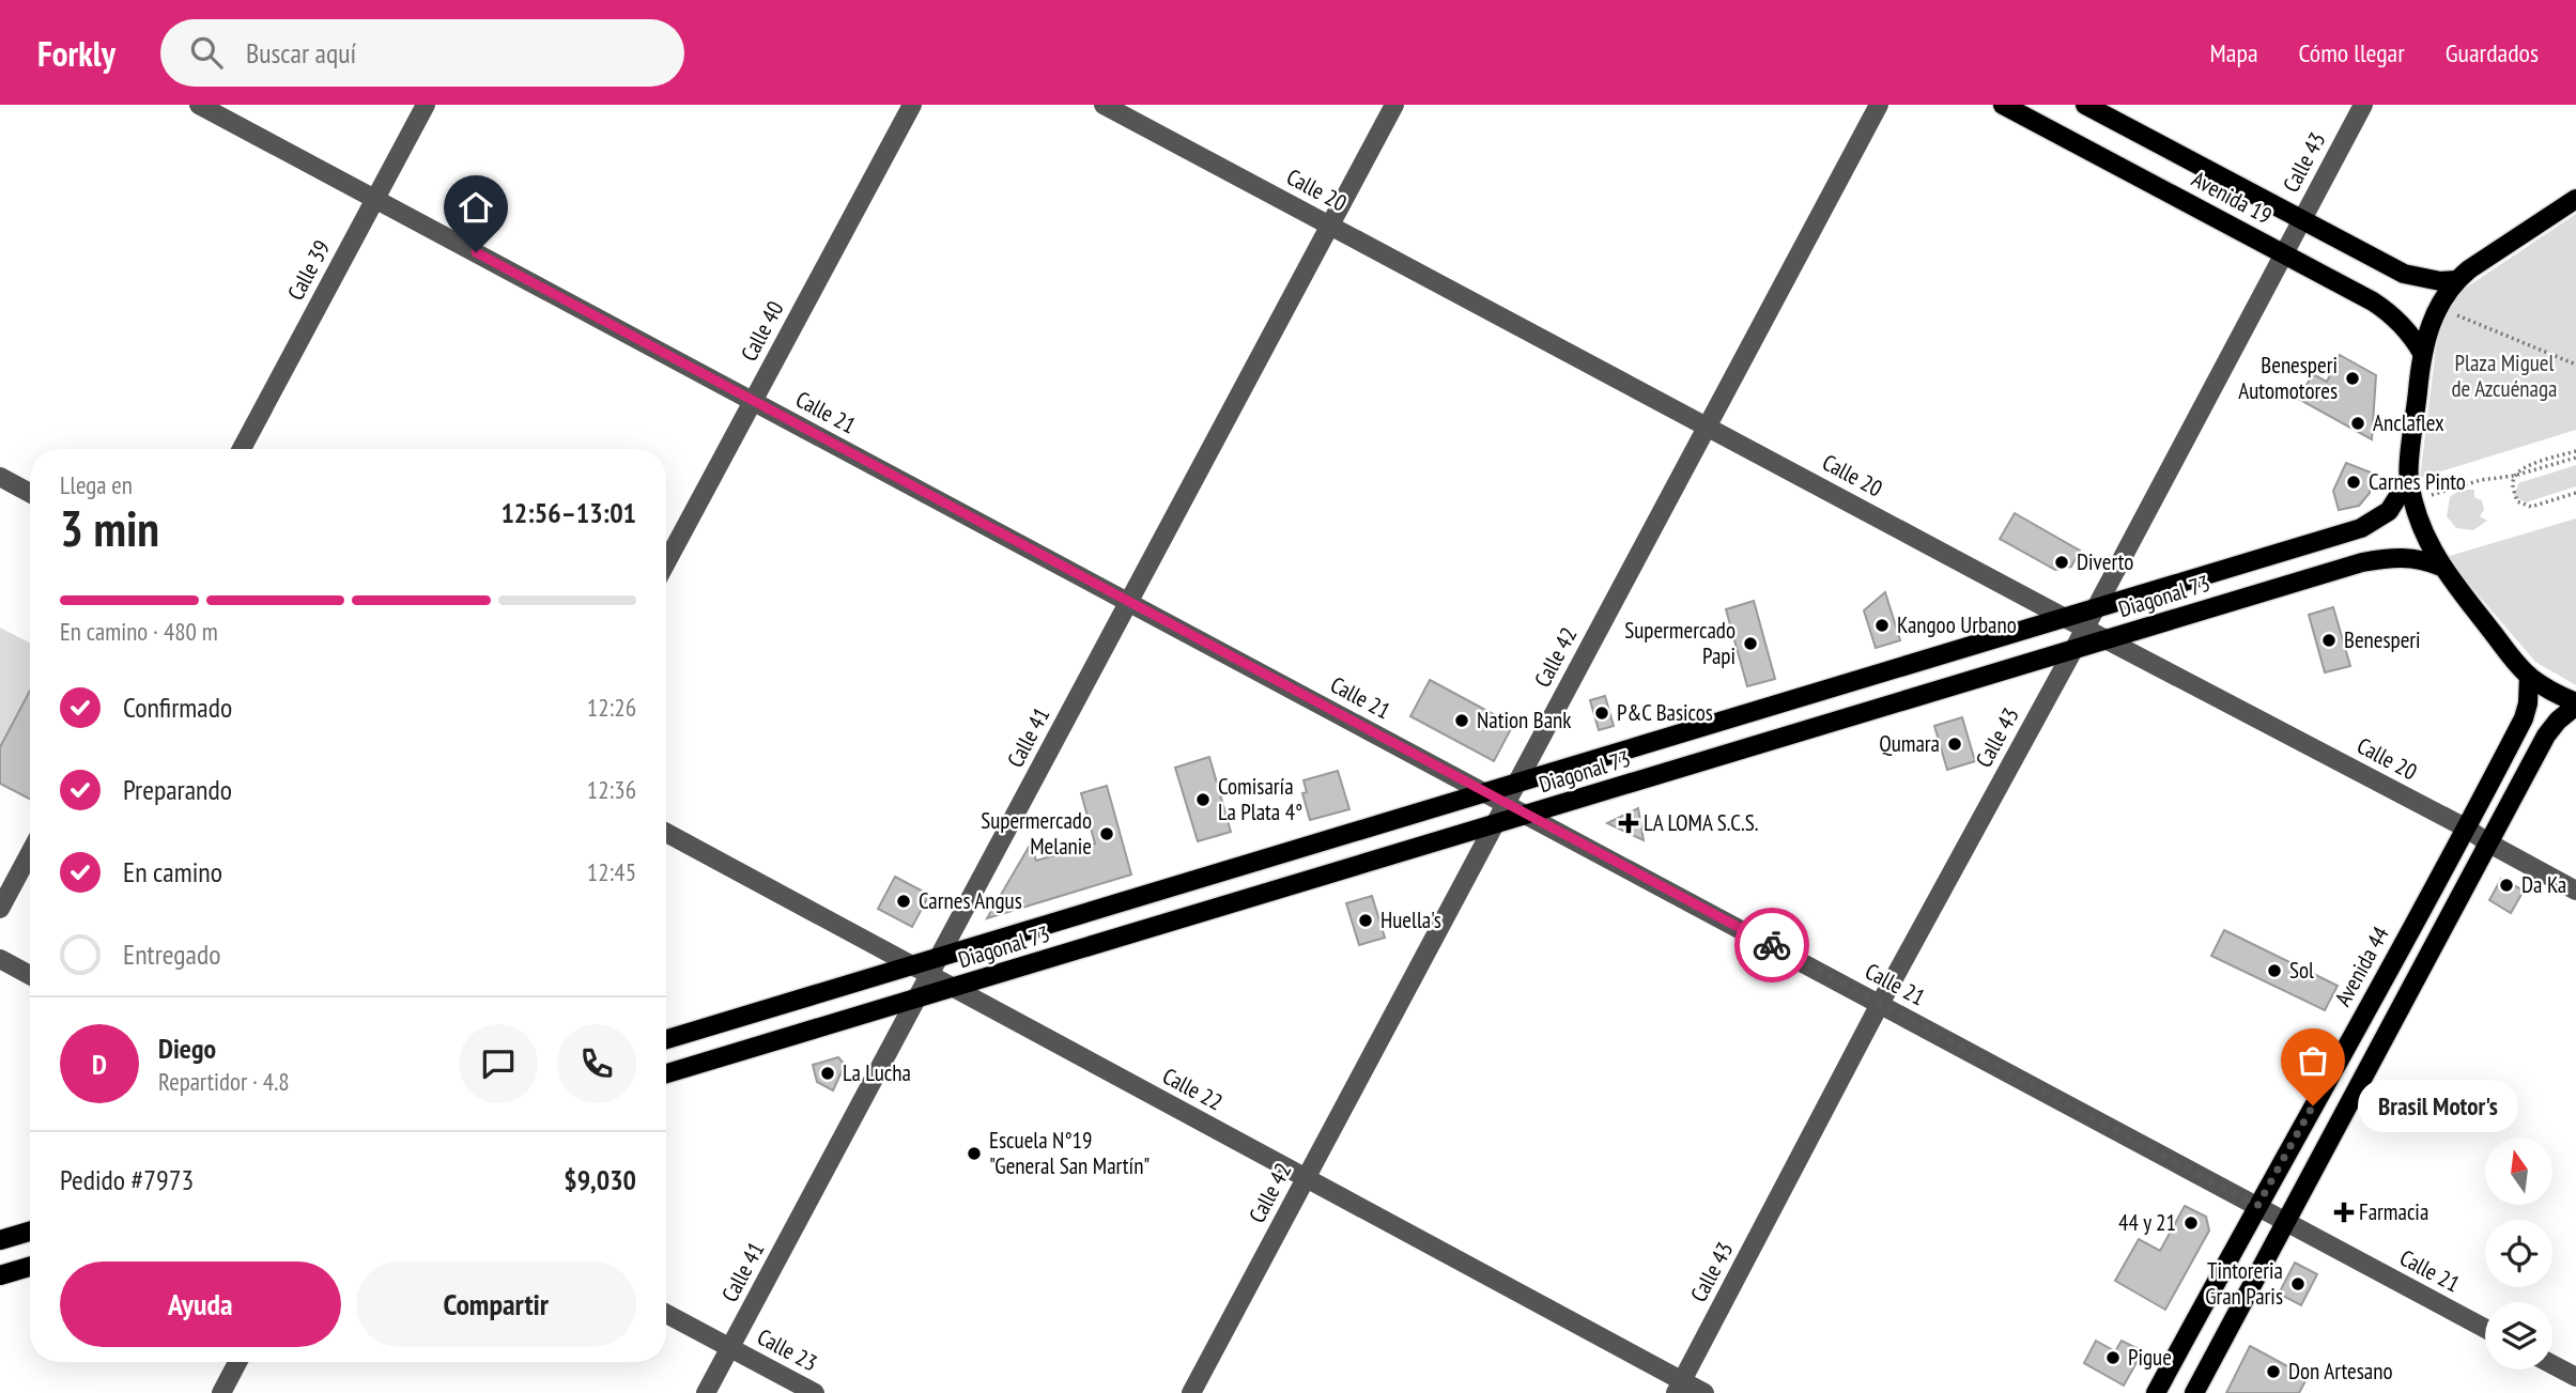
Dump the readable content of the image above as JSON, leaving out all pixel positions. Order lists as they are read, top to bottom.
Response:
{
  "streets": {
    "main road": ["Avenida 19", "Diagonal 73", "Avenida 44"],
    "street": [
      "Calle 43",
      "Calle 20",
      "Calle 39",
      "Calle 40",
      "Calle 21",
      "Calle 42",
      "Calle 41",
      "Calle 22",
      "Calle 23"
    ]
  },
  "crossings": [
    ["Calle 43", "Calle 20"],
    ["Calle 43", "Avenida 19"],
    ["Calle 43", "Calle 21"],
    ["Calle 43", "Diagonal 73"],
    ["Calle 43", "Calle 22"],
    ["Calle 20", "Diagonal 73"],
    ["Calle 20", "Calle 42"],
    ["Calle 20", "Calle 41"],
    ["Calle 20", "Avenida 44"],
    ["Calle 39", "Calle 21"],
    ["Calle 40", "Calle 21"],
    ["Calle 21", "Diagonal 73"],
    ["Calle 21", "Calle 42"],
    ["Calle 21", "Calle 41"],
    ["Calle 21", "Avenida 44"],
    ["Diagonal 73", "Calle 42"],
    ["Diagonal 73", "Calle 41"],
    ["Diagonal 73", "Calle 22"],
    ["Calle 42", "Calle 22"],
    ["Calle 41", "Calle 22"],
    ["Calle 41", "Calle 23"]
  ],
  "parks": ["Plaza Miguel de Azcuénaga"],
  "places": {
    "other": [
      "Benesperi Automotores",
      "Anclaflex",
      "Carnes Pinto",
      "Diverto",
      "Kangoo Urbano",
      "Benesperi",
      "Supermercado Papi",
      "P&C Basicos",
      "Nation Bank",
      "Qumara",
      "Comisaría La Plata 4°",
      "Supermercado Melanie",
      "Da Ka",
      "Carnes Angus",
      "Huella's",
      "Sol",
      "La Lucha",
      "Brasil Motor's",
      "Escuela N°19 \"General San Martín\"",
      "44 y 21",
      "Tintoreria Gran Paris",
      "Pigue",
      "Don Artesano"
    ],
    "health": ["LA LOMA S.C.S.", "Farmacia"]
  },
  "north": "top",
  "page": {
    "header": "Forkly",
    "search": "Buscar aquí",
    "nav": ["Mapa", "Cómo llegar", "Guardados"],
    "heading": ["3 min", "Llega en", "12:56–13:01"],
    "panel": [
      "Diego",
      "Repartidor · 4.8",
      "Pedido #7973",
      "$9,030"
    ],
    "bar": "En camino · 480 m",
    "list": [
      ["Confirmado", "12:26"],
      ["Preparando", "12:36"],
      ["En camino", "12:45"],
      "Entregado"
    ],
    "round": "D",
    "bubble": "Brasil Motor's",
    "buttons": ["Ayuda", "Compartir"]
  }
}
